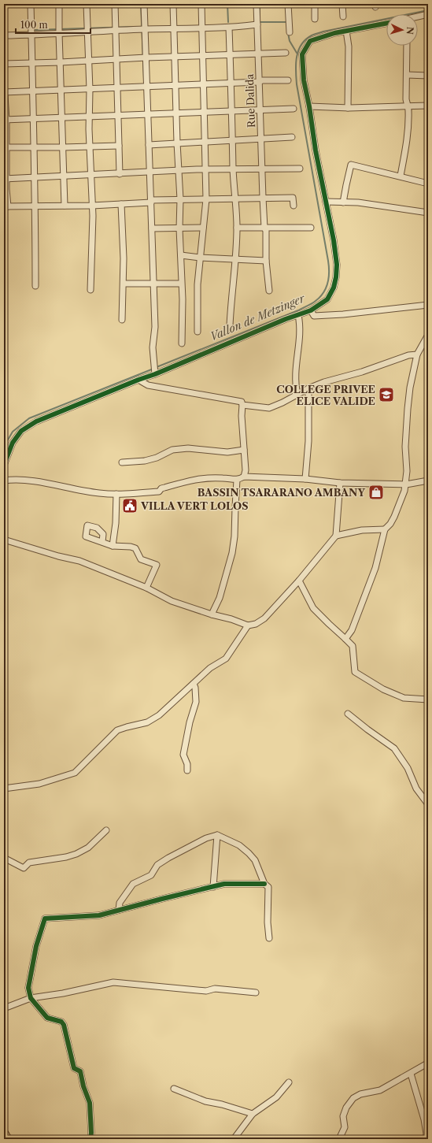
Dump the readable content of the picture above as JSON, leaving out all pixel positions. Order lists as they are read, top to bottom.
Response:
{
  "streets": {
    "street": ["Rue Dalida"]
  },
  "water": ["Vallon de Metzinger"],
  "places": {
    "school or university": ["COLLEGE PRIVEE ELICE VALIDE"],
    "shop": ["BASSIN TSARARANO AMBANY"],
    "public building": ["VILLA VERT LOLOS"]
  },
  "scale_bar": "100 m",
  "north": "right"
}
